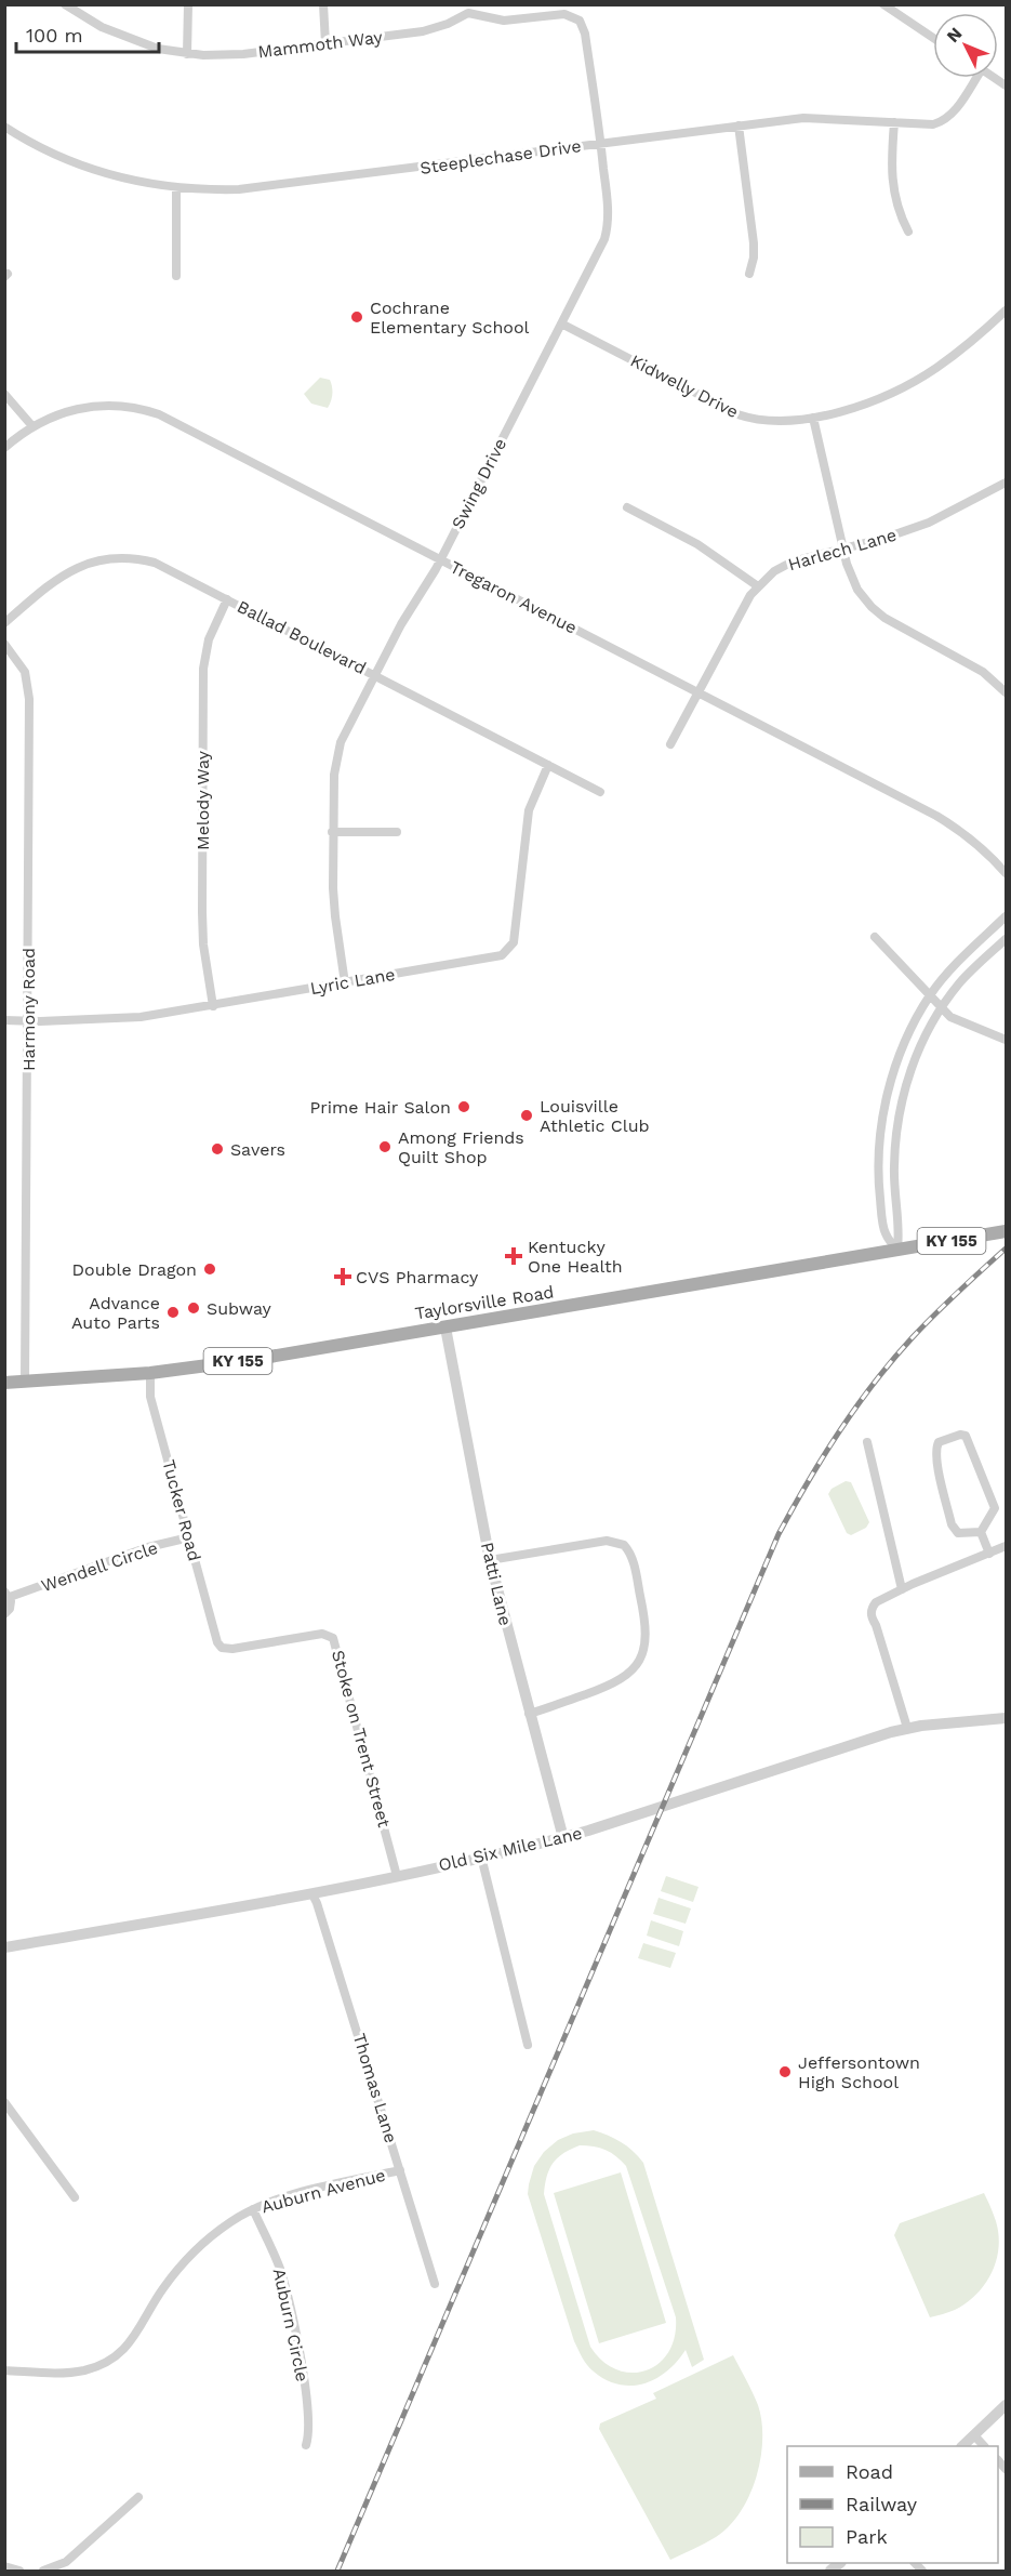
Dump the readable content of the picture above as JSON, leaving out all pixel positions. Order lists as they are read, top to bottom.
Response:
{
  "streets": {
    "main road": ["KY 155", "Taylorsville Road"],
    "street": [
      "Mammoth Way",
      "Steeplechase Drive",
      "Kidwelly Drive",
      "Swing Drive",
      "Harlech Lane",
      "Tregaron Avenue",
      "Ballad Boulevard",
      "Melody Way",
      "Lyric Lane",
      "Harmony Road",
      "Tucker Road",
      "Wendell Circle",
      "Patti Lane",
      "Stoke on Trent Street",
      "Old Six Mile Lane",
      "Thomas Lane",
      "Auburn Avenue",
      "Auburn Circle"
    ]
  },
  "crossings": [
    ["Mammoth Way", "Swing Drive"],
    ["Steeplechase Drive", "Swing Drive"],
    ["Kidwelly Drive", "Swing Drive"],
    ["Swing Drive", "Tregaron Avenue"],
    ["Swing Drive", "Ballad Boulevard"],
    ["Swing Drive", "Lyric Lane"],
    ["Harlech Lane", "Tregaron Avenue"],
    ["Ballad Boulevard", "Melody Way"],
    ["Ballad Boulevard", "Lyric Lane"],
    ["Melody Way", "Lyric Lane"],
    ["Lyric Lane", "Harmony Road"],
    ["Harmony Road", "Taylorsville Road"],
    ["Taylorsville Road", "Tucker Road"],
    ["Taylorsville Road", "Patti Lane"],
    ["Tucker Road", "Wendell Circle"],
    ["Tucker Road", "Stoke on Trent Street"],
    ["Patti Lane", "Old Six Mile Lane"],
    ["Stoke on Trent Street", "Old Six Mile Lane"],
    ["Old Six Mile Lane", "Thomas Lane"],
    ["Thomas Lane", "Auburn Avenue"],
    ["Auburn Avenue", "Auburn Circle"]
  ],
  "places": {
    "other": [
      "Cochrane Elementary School",
      "Prime Hair Salon",
      "Louisville Athletic Club",
      "Among Friends Quilt Shop",
      "Savers",
      "Double Dragon",
      "Subway",
      "Advance Auto Parts",
      "Jeffersontown High School"
    ],
    "health": ["Kentucky One Health", "CVS Pharmacy"]
  },
  "legend": ["Road", "Railway", "Park"],
  "scale_bar": "100 m",
  "north": "top left"
}
